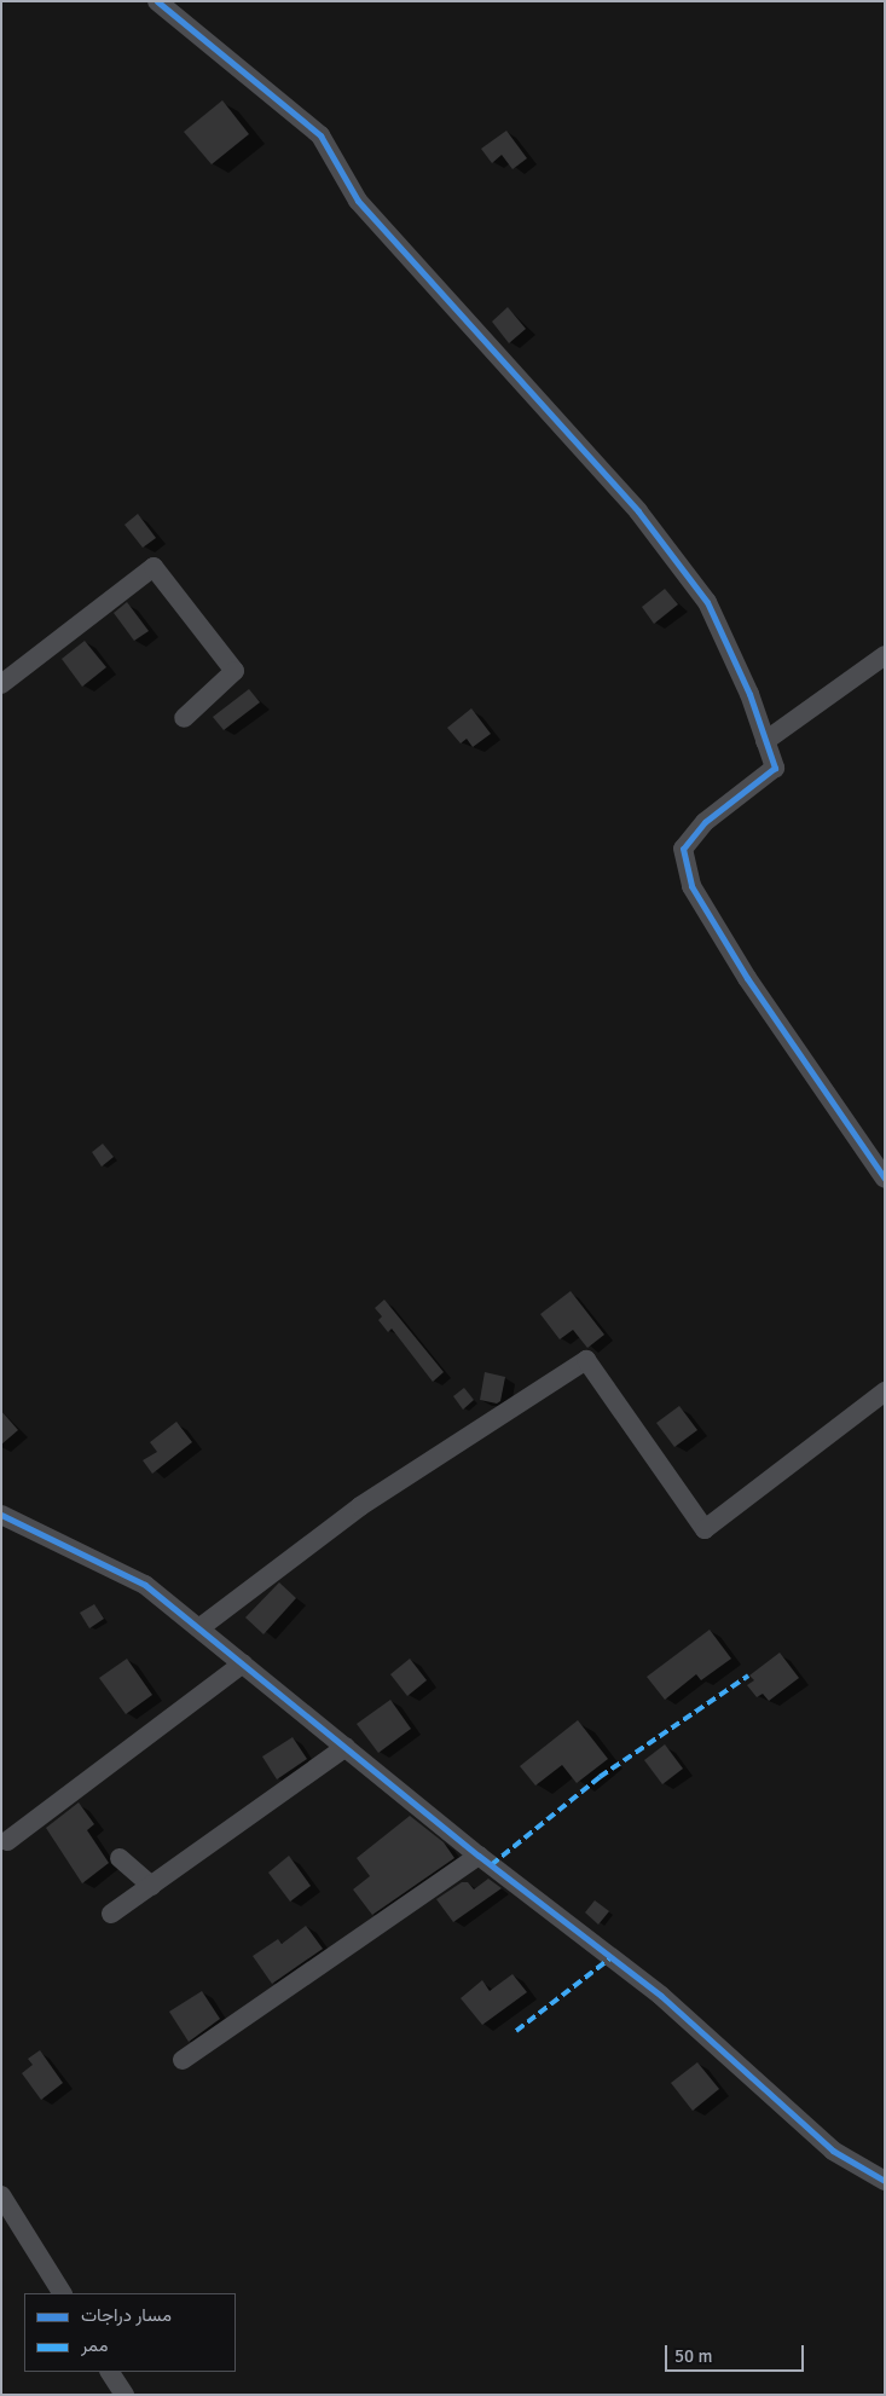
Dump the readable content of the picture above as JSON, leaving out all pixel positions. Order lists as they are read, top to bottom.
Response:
{
  "legend": ["مسار دراجات", "ممر"],
  "scale_bar": "50 m"
}
